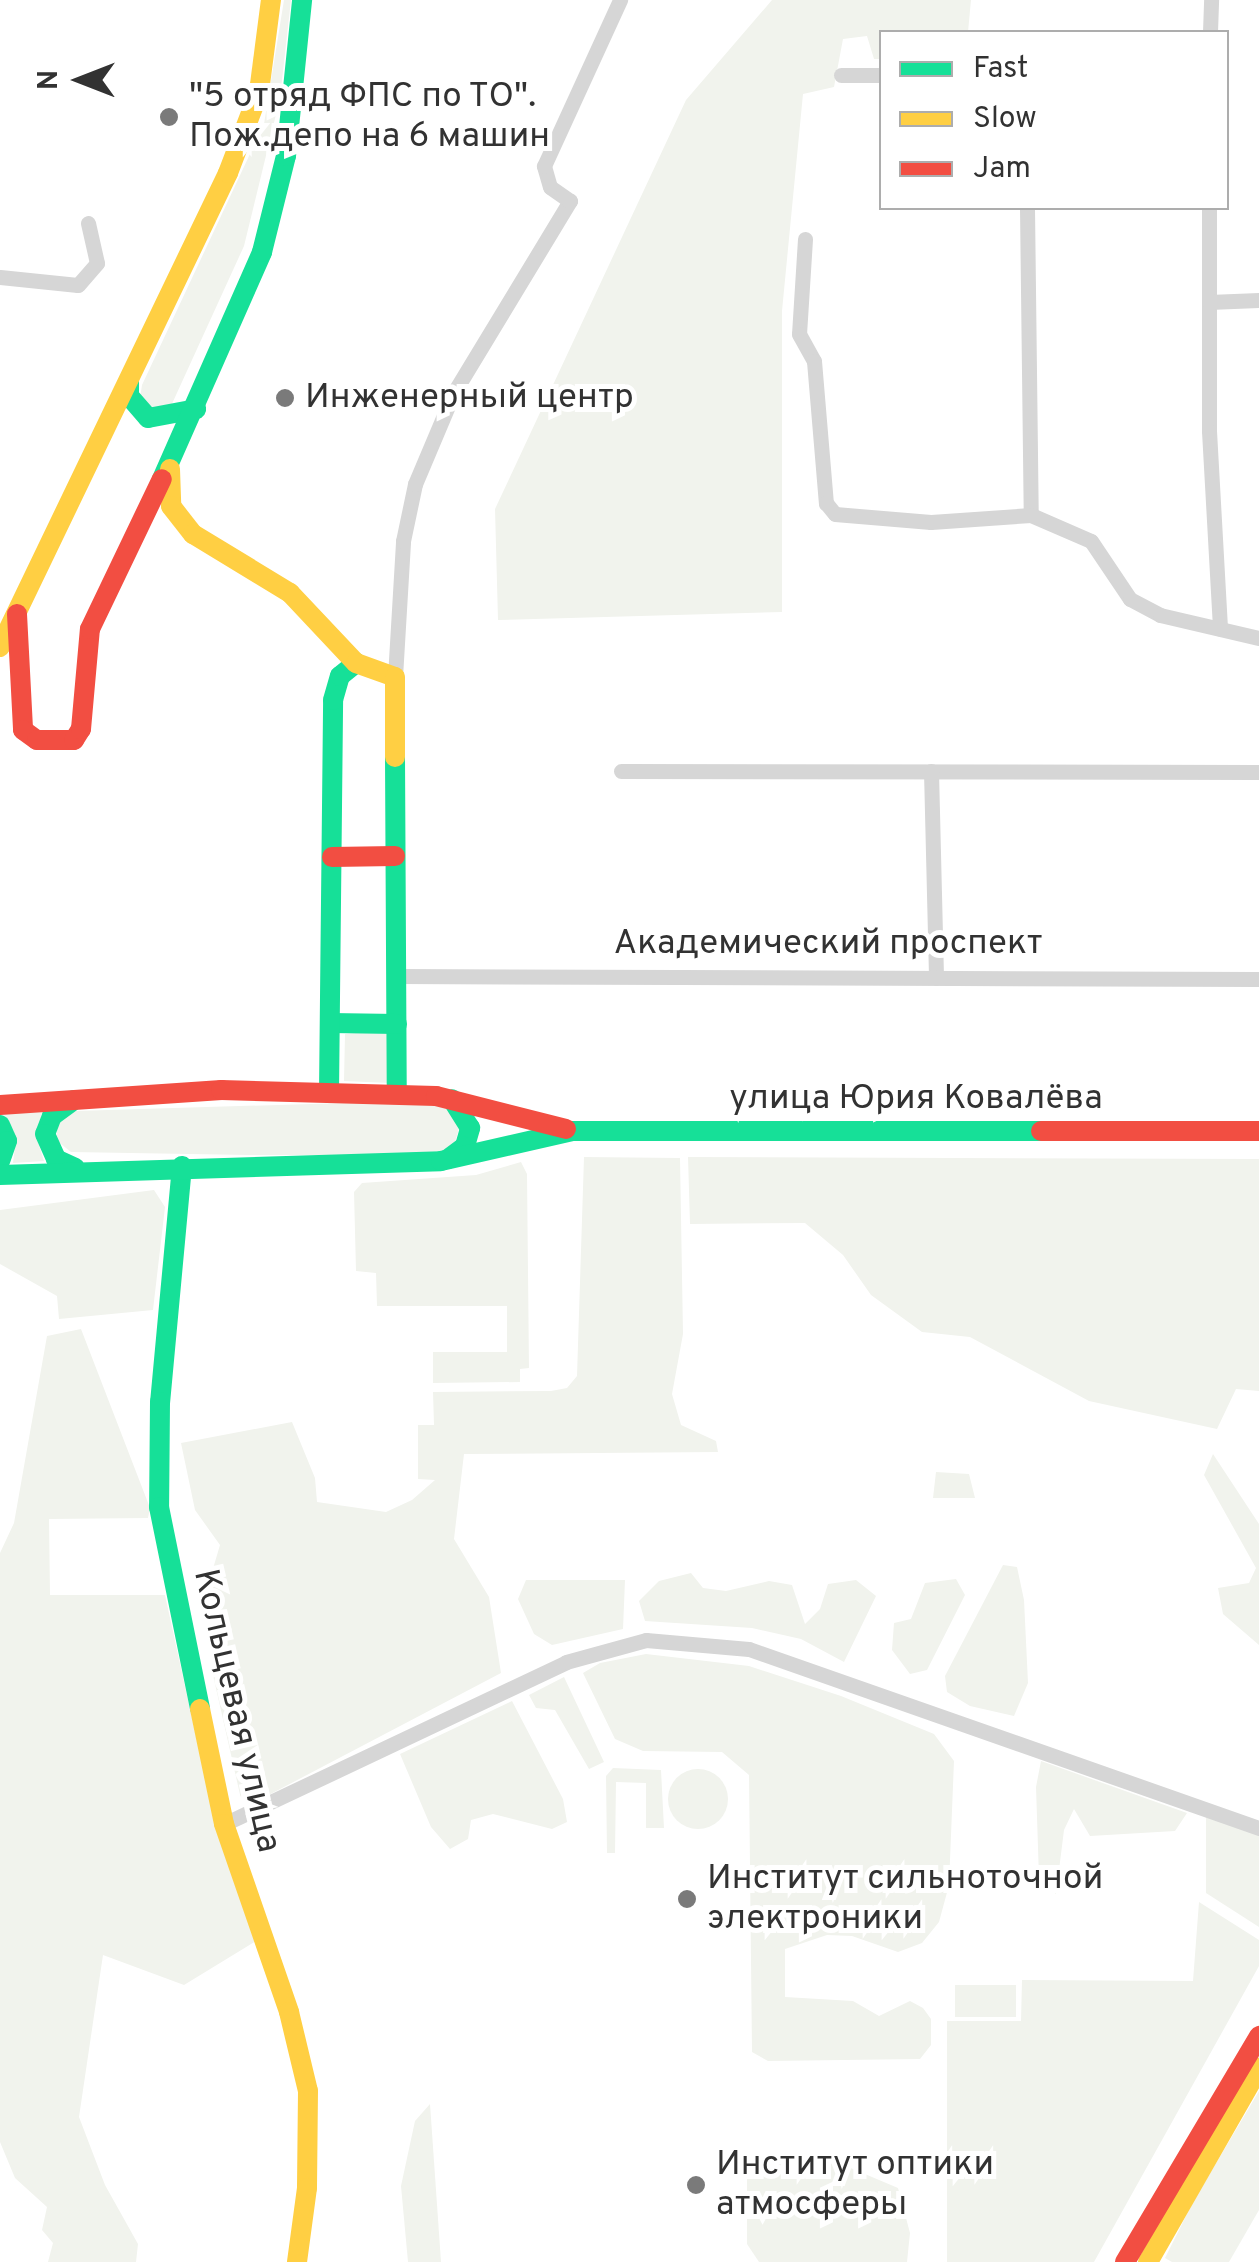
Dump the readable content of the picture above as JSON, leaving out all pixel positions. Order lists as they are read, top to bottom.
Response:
{
  "streets": {
    "street": ["Академический проспект", "улица Юрия Ковалёва", "Кольцевая улица"]
  },
  "crossings": [
    ["улица Юрия Ковалёва", "Кольцевая улица"]
  ],
  "places": [
    "\"5 отряд ФПС по ТО\". Пож.депо на 6 машин",
    "Инженерный центр",
    "Институт сильноточной электроники",
    "Институт оптики атмосферы"
  ],
  "legend": ["Fast", "Slow", "Jam"],
  "north": "left"
}
